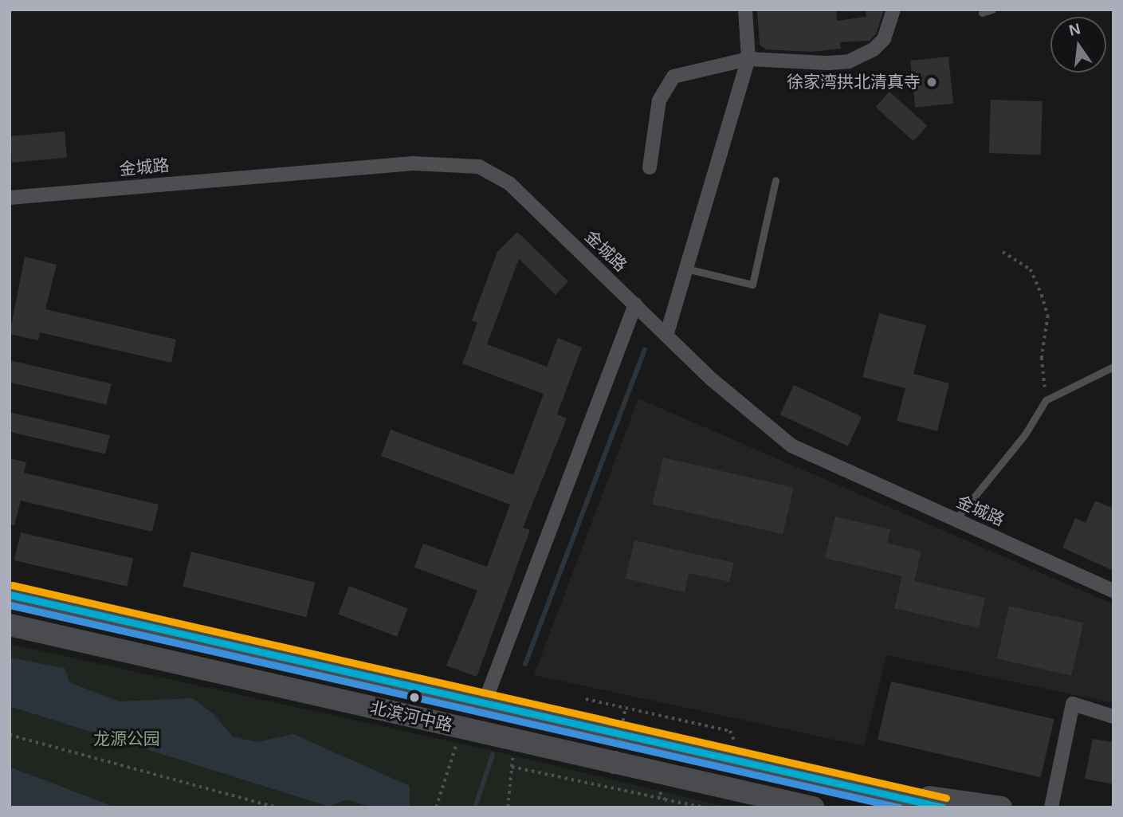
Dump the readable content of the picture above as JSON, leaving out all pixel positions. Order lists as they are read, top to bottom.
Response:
{
  "streets": {
    "main road": ["北滨河中路"],
    "street": ["金城路"]
  },
  "parks": ["龙源公园"],
  "places": ["徐家湾拱北清真寺"],
  "north": "top"
}
